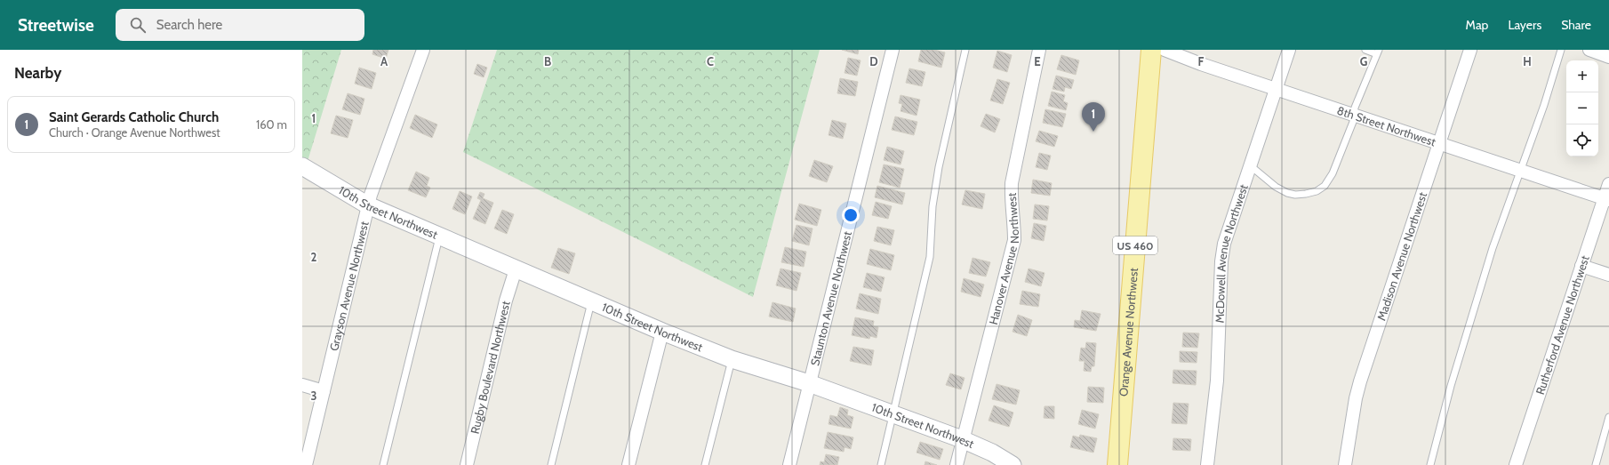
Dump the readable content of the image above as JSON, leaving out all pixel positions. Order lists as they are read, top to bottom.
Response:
{
  "streets": {
    "main road": ["10th Street Northwest", "US 460", "Orange Avenue Northwest"],
    "street": [
      "8th Street Northwest",
      "McDowell Avenue Northwest",
      "Madison Avenue Northwest",
      "Hanover Avenue Northwest",
      "Grayson Avenue Northwest",
      "Staunton Avenue Northwest",
      "Rutherford Avenue Northwest",
      "Rugby Boulevard Northwest"
    ]
  },
  "crossings": [
    ["8th Street Northwest", "McDowell Avenue Northwest"],
    ["8th Street Northwest", "Madison Avenue Northwest"],
    ["8th Street Northwest", "Rutherford Avenue Northwest"],
    ["10th Street Northwest", "Hanover Avenue Northwest"],
    ["10th Street Northwest", "Grayson Avenue Northwest"],
    ["10th Street Northwest", "Staunton Avenue Northwest"],
    ["10th Street Northwest", "Rugby Boulevard Northwest"]
  ],
  "page": {
    "header": "Streetwise",
    "search": "Search here",
    "nav": ["Map", "Layers", "Share"],
    "heading": "Nearby",
    "map_buttons": ["+", "−"],
    "list": [
      {
        "mark": "1",
        "name": "Saint Gerards Catholic Church",
        "note": "Church · Orange Avenue Northwest",
        "value": "160 m"
      }
    ],
    "pins": "1"
  },
  "grid": {
    "columns": [
      "A",
      "B",
      "C",
      "D",
      "E",
      "F",
      "G",
      "H"
    ],
    "rows": ["1", "2", "3"]
  }
}
